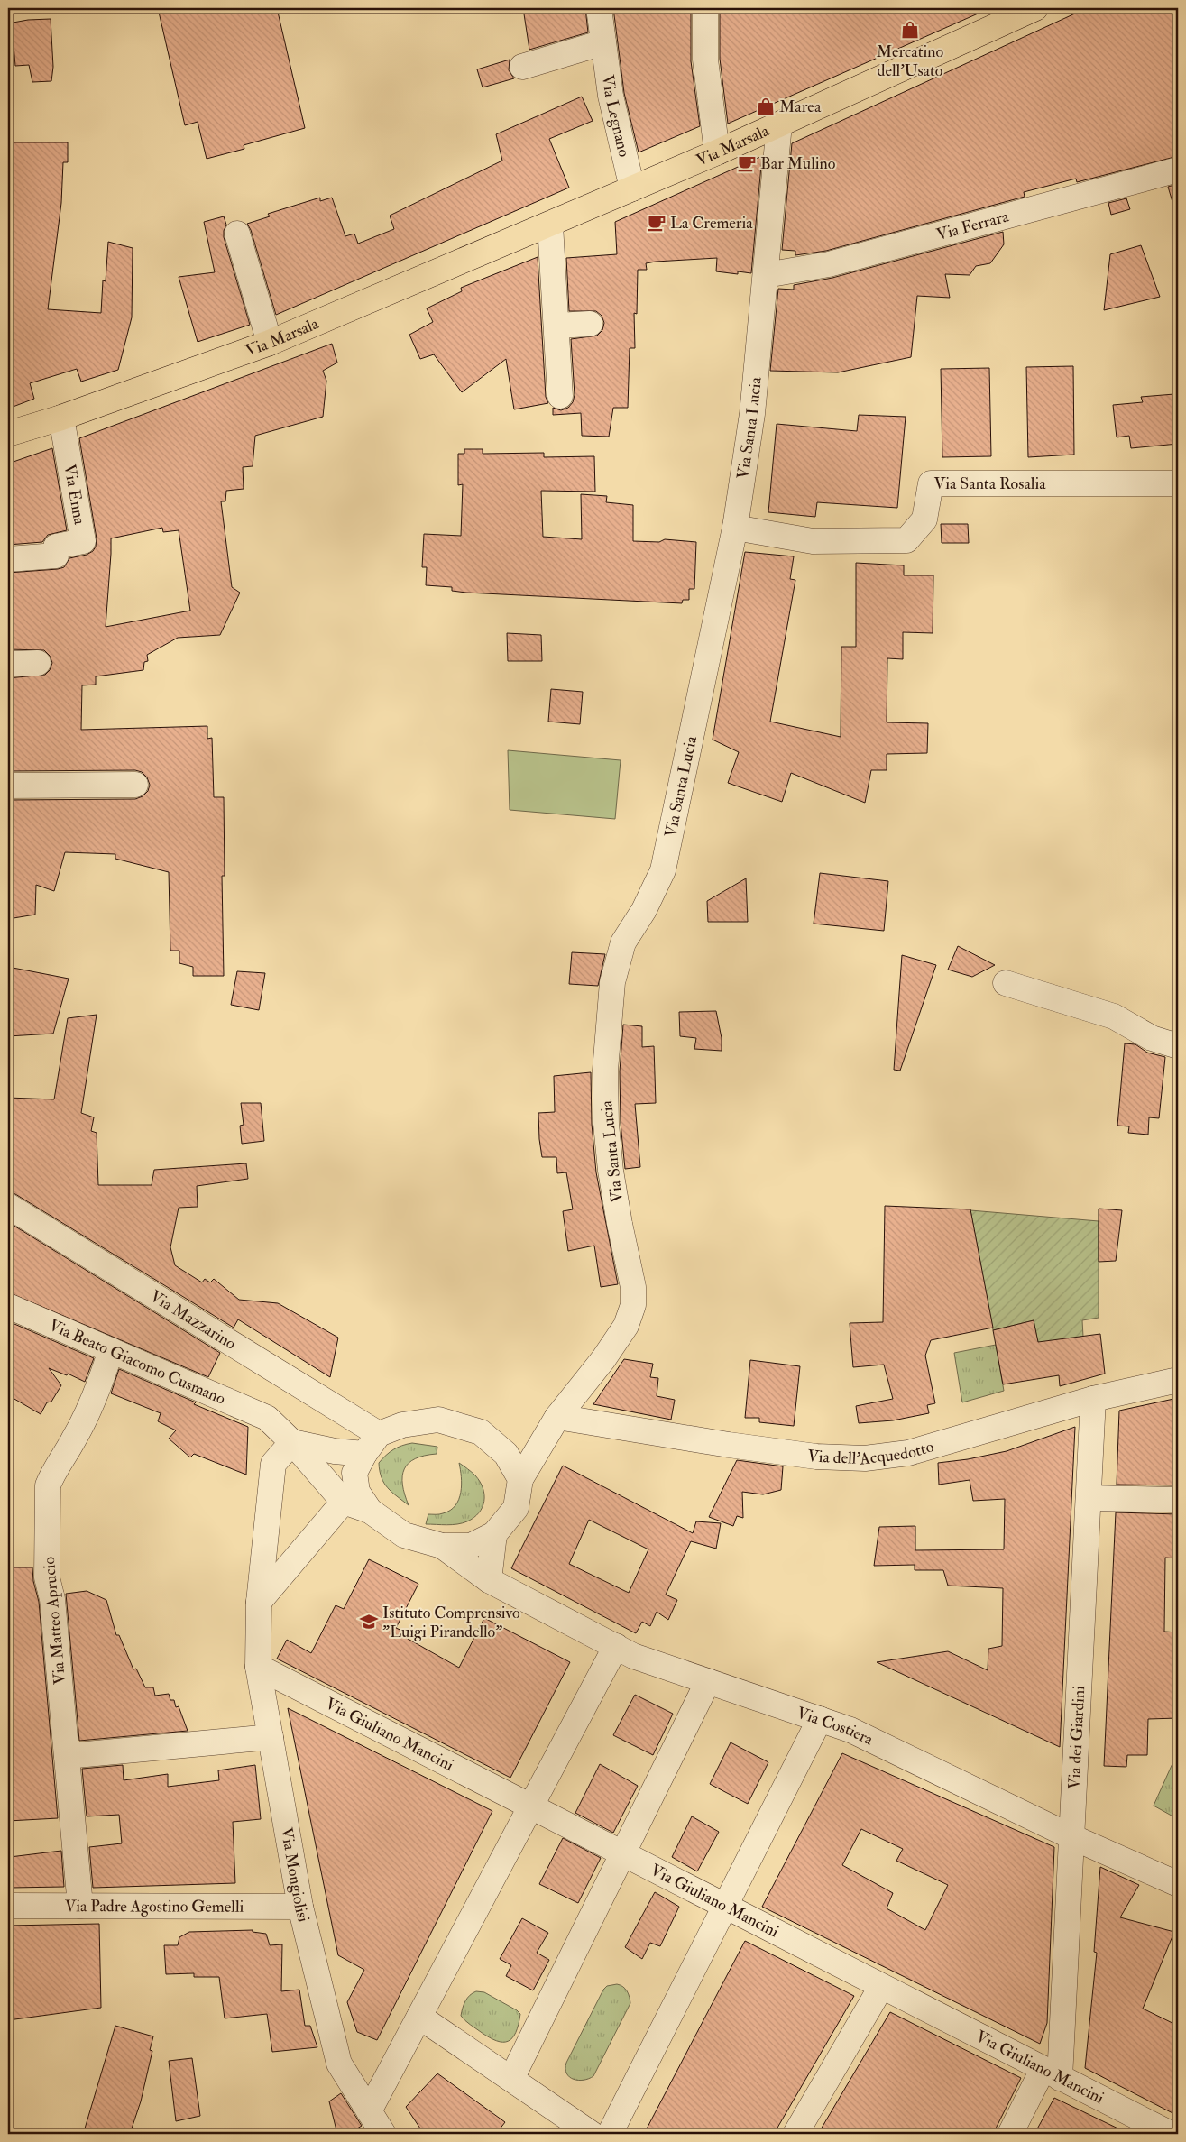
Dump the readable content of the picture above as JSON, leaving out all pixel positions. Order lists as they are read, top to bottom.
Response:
{
  "streets": {
    "main road": ["Via Marsala"],
    "street": [
      "Via Legnano",
      "Via Ferrara",
      "Via Santa Lucia",
      "Via Santa Rosalia",
      "Via Enna",
      "Via Mazzarino",
      "Via Beato Giacomo Cusmano",
      "Via dell'Acquedotto",
      "Via Matteo Aprucio",
      "Via Costiera",
      "Via Giuliano Mancini",
      "Via dei Giardini",
      "Via Mongiolisi",
      "Via Padre Agostino Gemelli"
    ]
  },
  "crossings": [
    ["Via Legnano", "Via Marsala"],
    ["Via Marsala", "Via Santa Lucia"],
    ["Via Marsala", "Via Enna"],
    ["Via Ferrara", "Via Santa Lucia"],
    ["Via Santa Lucia", "Via Santa Rosalia"],
    ["Via Santa Lucia", "Via Mazzarino"],
    ["Via Santa Lucia", "Via dell'Acquedotto"],
    ["Via Santa Lucia", "Via Costiera"],
    ["Via Mazzarino", "Via Costiera"],
    ["Via Beato Giacomo Cusmano", "Via Matteo Aprucio"],
    ["Via Beato Giacomo Cusmano", "Via Mongiolisi"],
    ["Via dell'Acquedotto", "Via dei Giardini"],
    ["Via Matteo Aprucio", "Via Padre Agostino Gemelli"],
    ["Via Costiera", "Via dei Giardini"],
    ["Via Giuliano Mancini", "Via dei Giardini"],
    ["Via Giuliano Mancini", "Via Mongiolisi"],
    ["Via Mongiolisi", "Via Padre Agostino Gemelli"]
  ],
  "places": {
    "shop": ["Mercatino dell'Usato", "Marea"],
    "cafe": ["Bar Mulino", "La Cremeria"],
    "school or university": ["Istituto Comprensivo \"Luigi Pirandello\""]
  }
}
